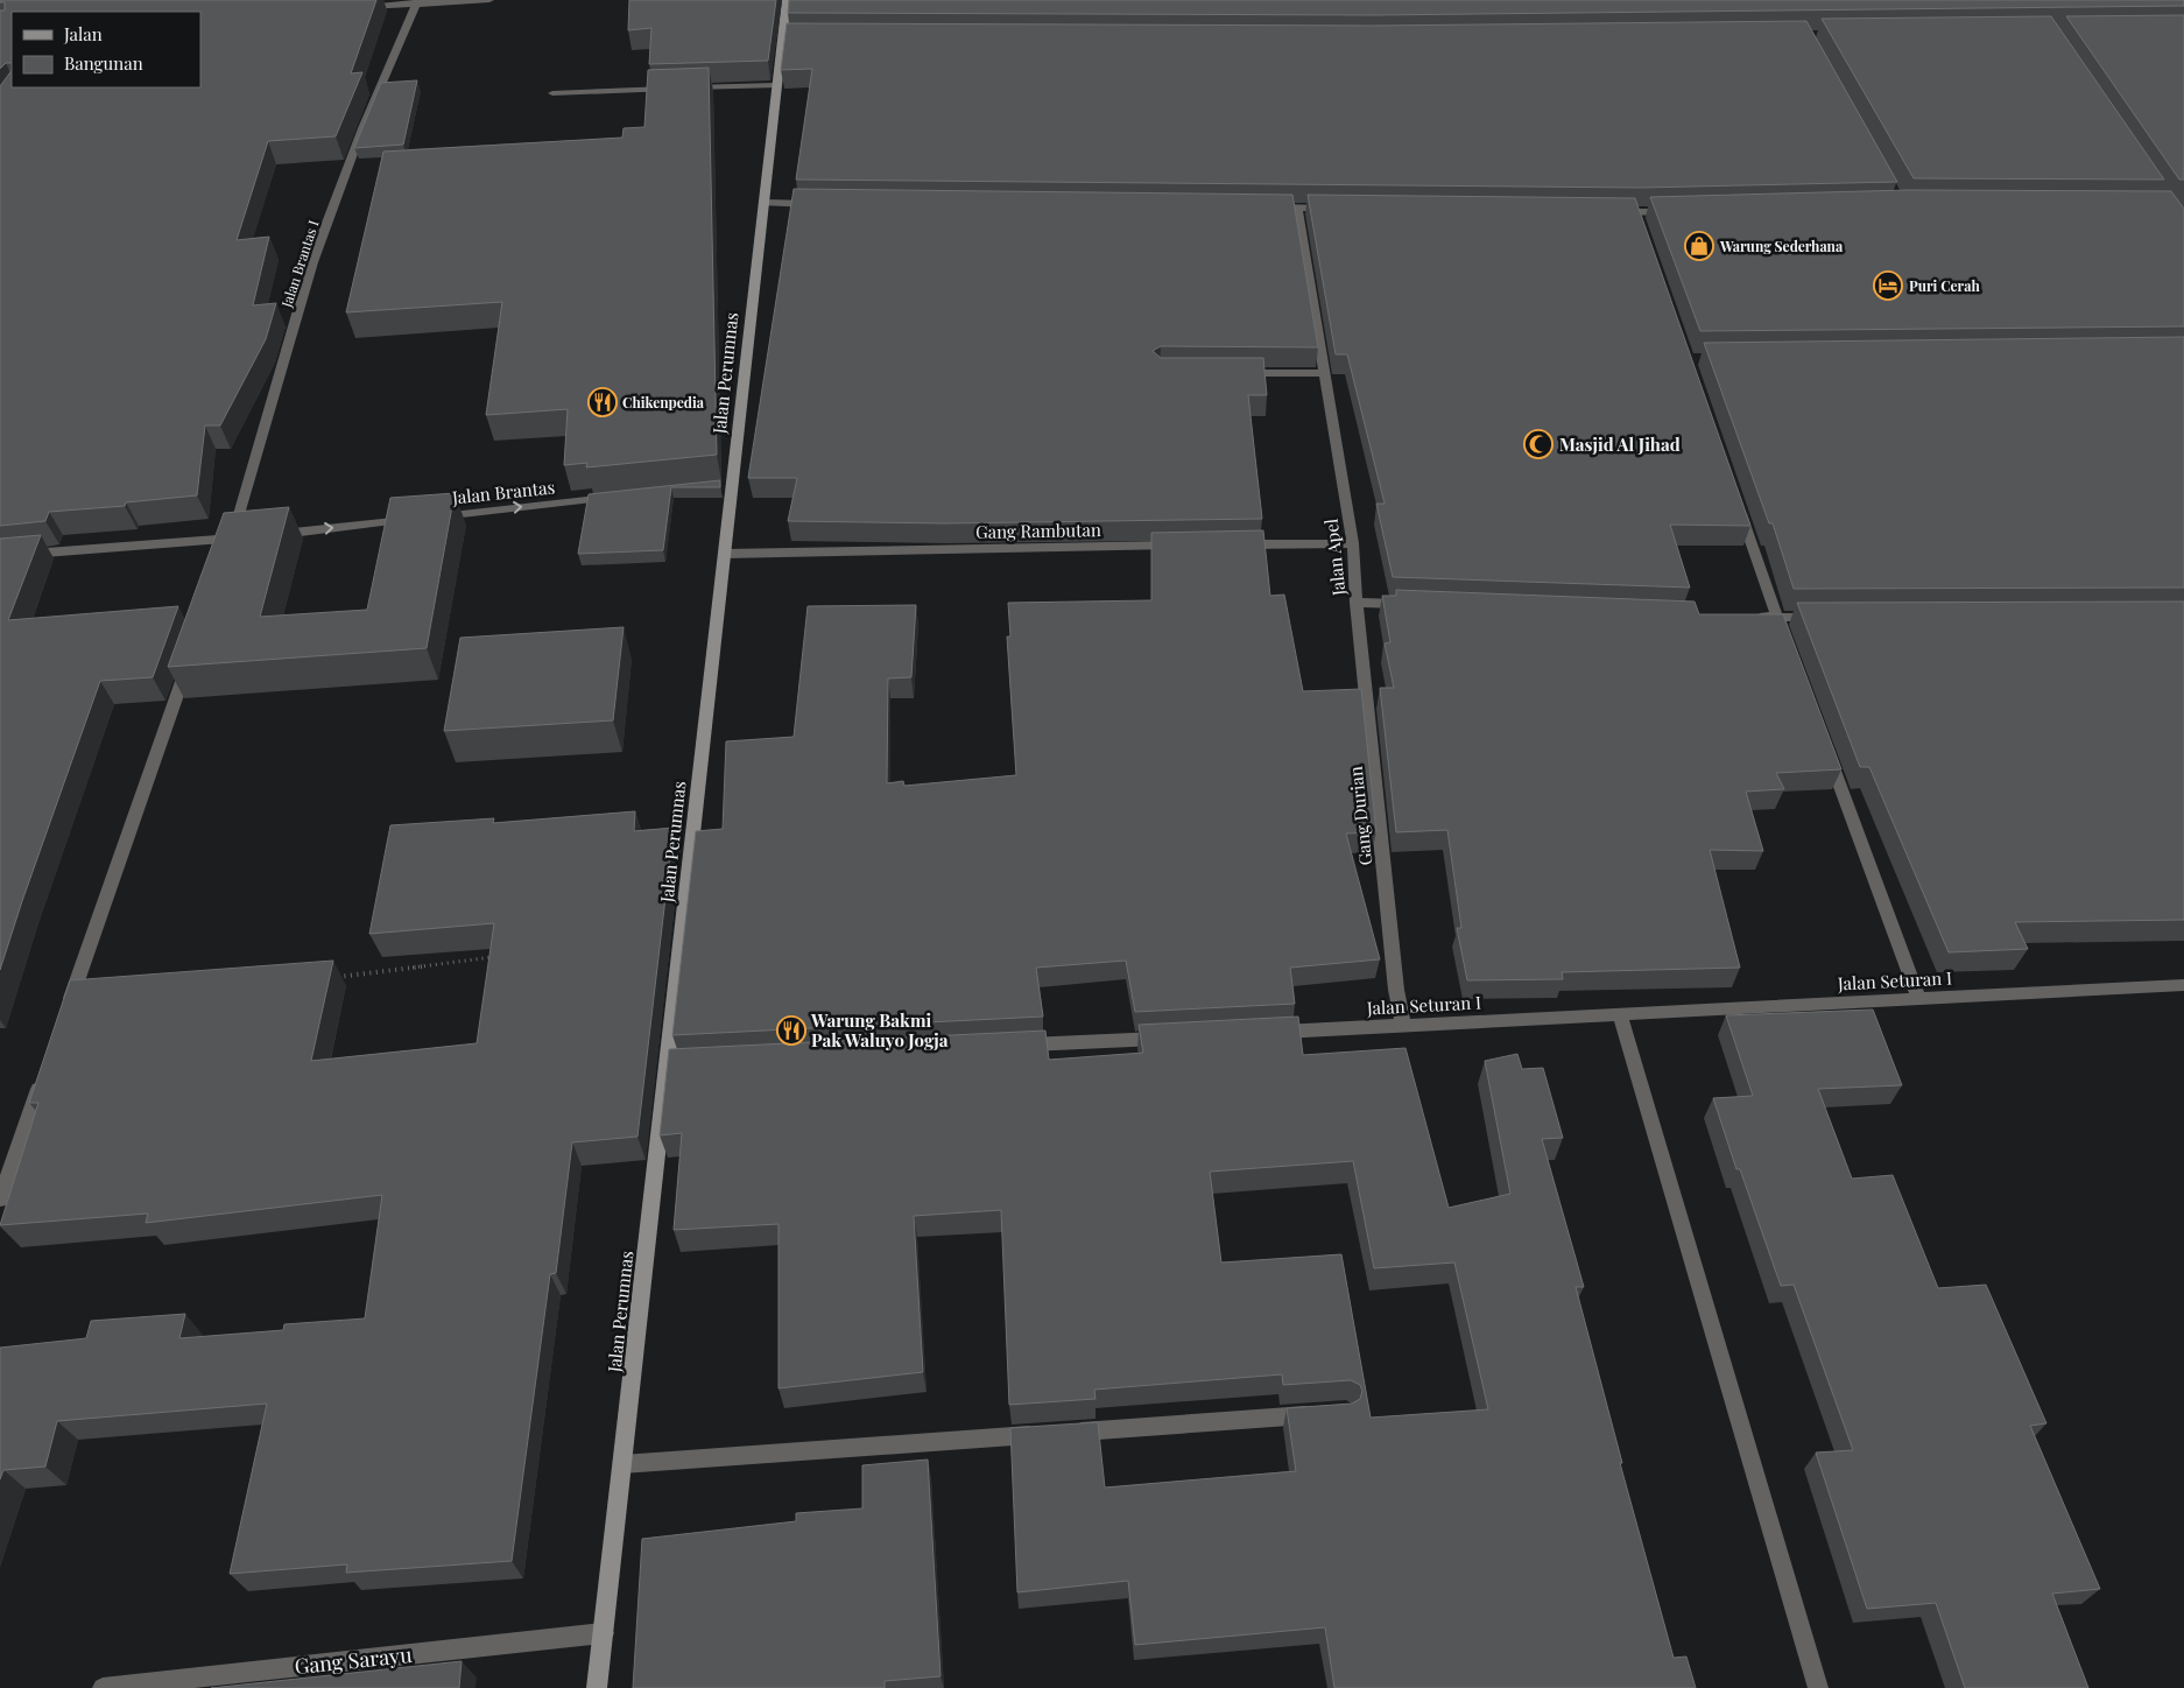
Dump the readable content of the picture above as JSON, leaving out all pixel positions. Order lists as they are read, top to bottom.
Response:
{
  "streets": {
    "main road": ["Jalan Perumnas"],
    "street": [
      "Jalan Brantas I",
      "Jalan Brantas",
      "Gang Rambutan",
      "Jalan Apel",
      "Gang Durian",
      "Jalan Seturan I",
      "Gang Sarayu"
    ]
  },
  "crossings": [
    ["Jalan Perumnas", "Gang Rambutan"],
    ["Jalan Perumnas", "Gang Sarayu"],
    ["Jalan Apel", "Gang Durian"],
    ["Gang Durian", "Jalan Seturan I"]
  ],
  "one_way": ["Jalan Brantas"],
  "places": {
    "shop": ["Warung Sederhana"],
    "hotel": ["Puri Cerah"],
    "restaurant": ["Chikenpedia", "Warung Bakmi Pak Waluyo Jogja"],
    "mosque": ["Masjid Al Jihad"]
  },
  "legend": ["Jalan", "Bangunan"]
}
